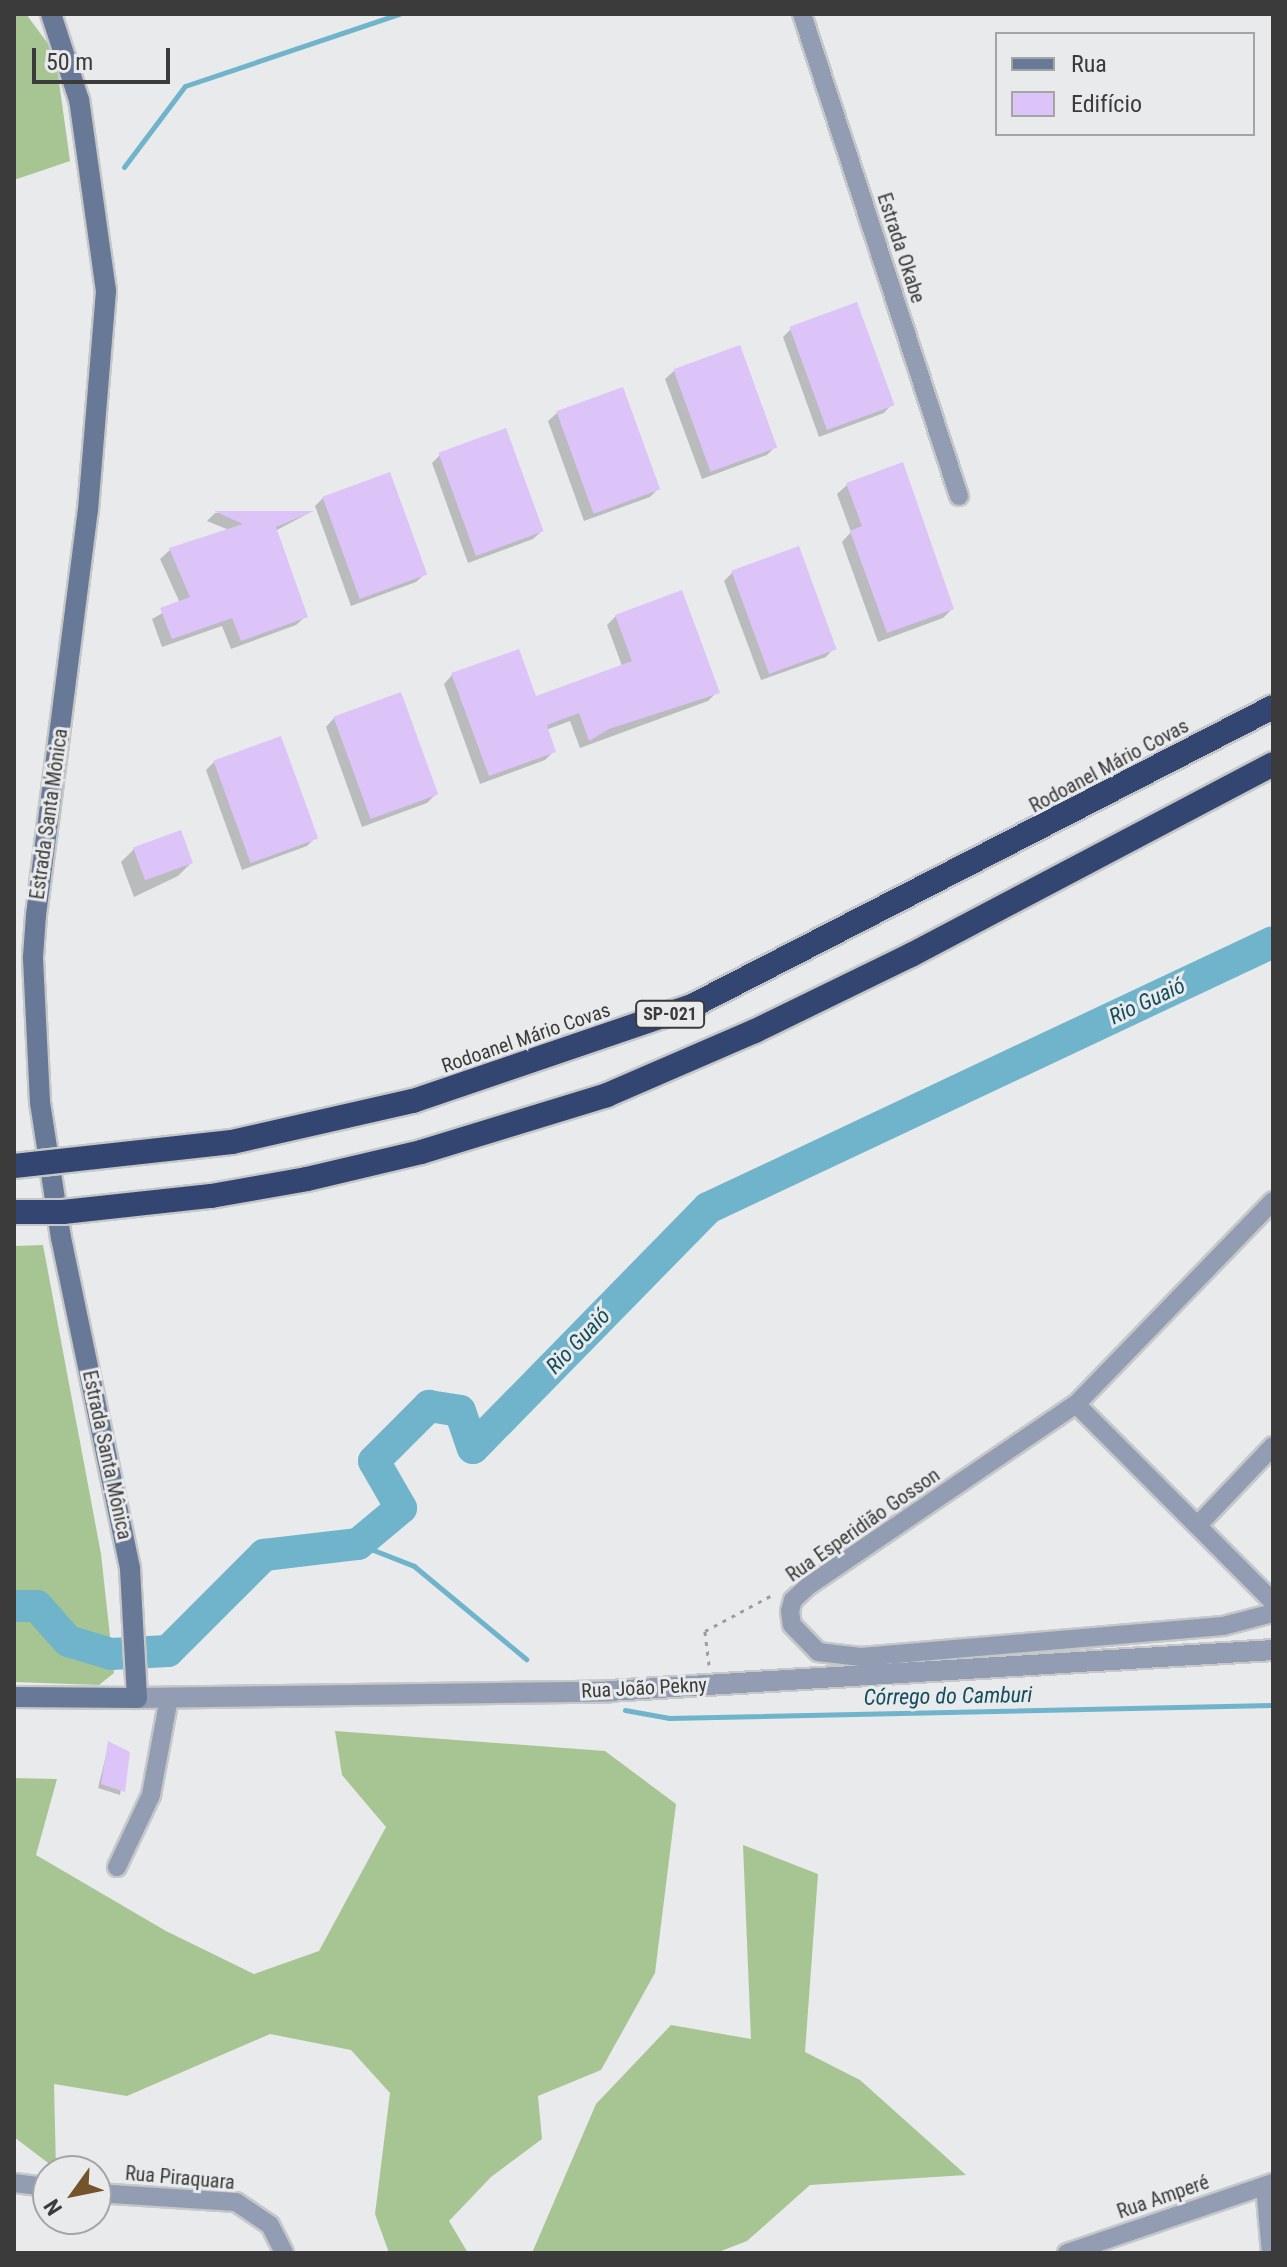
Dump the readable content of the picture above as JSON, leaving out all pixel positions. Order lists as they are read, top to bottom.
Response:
{
  "streets": {
    "highway": ["Rodoanel Mário Covas", "SP-021"],
    "main road": ["Estrada Santa Mônica", "Rua João Pekny"],
    "street": [
      "Estrada Okabe",
      "Rua Esperidião Gosson",
      "Rua Piraquara",
      "Rua Amperé"
    ]
  },
  "crossings": [
    ["Estrada Santa Mônica", "Rua João Pekny"]
  ],
  "water": ["Rio Guaió", "Córrego do Camburi"],
  "legend": ["Rua", "Edifício"],
  "scale_bar": "50 m",
  "north": "bottom left"
}
